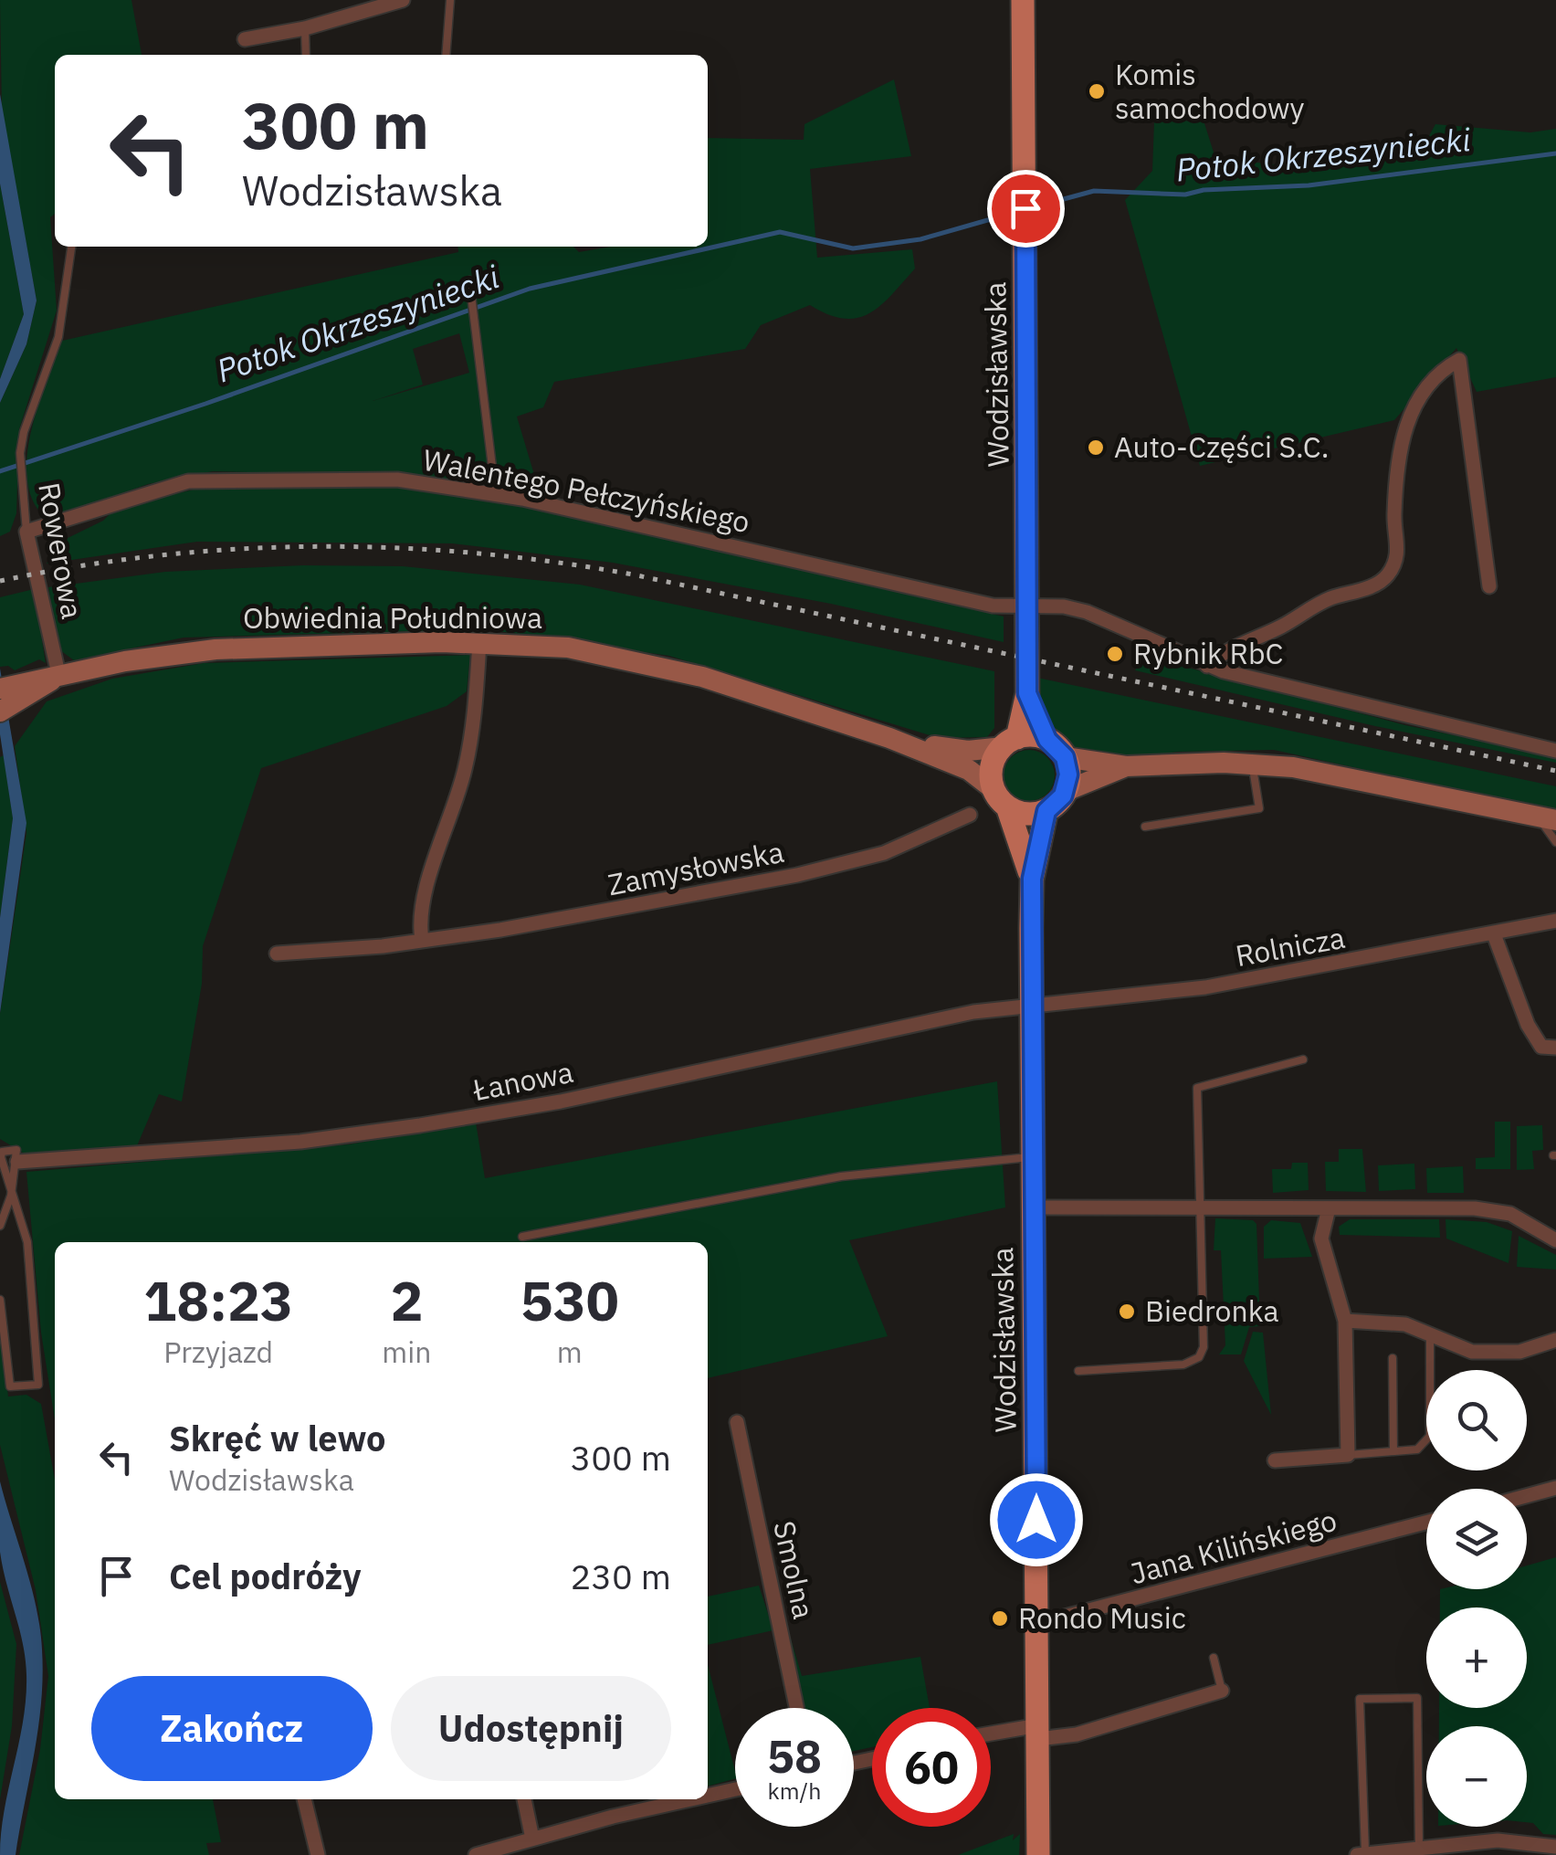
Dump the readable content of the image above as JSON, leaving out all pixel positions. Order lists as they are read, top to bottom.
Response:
{
  "streets": {
    "main road": ["Wodzisławska", "Obwiednia Południowa"],
    "street": [
      "Walentego Pełczyńskiego",
      "Rowerowa",
      "Zamysłowska",
      "Rolnicza",
      "Łanowa",
      "Jana Kilińskiego",
      "Smolna"
    ]
  },
  "crossings": [
    ["Wodzisławska", "Walentego Pełczyńskiego"],
    ["Wodzisławska", "Obwiednia Południowa"],
    ["Wodzisławska", "Rolnicza"],
    ["Wodzisławska", "Łanowa"],
    ["Wodzisławska", "Jana Kilińskiego"],
    ["Walentego Pełczyńskiego", "Rowerowa"],
    ["Rowerowa", "Obwiednia Południowa"],
    ["Rolnicza", "Łanowa"]
  ],
  "water": ["Potok Okrzeszyniecki"],
  "places": [
    "Komis samochodowy",
    "Auto-Części S.C.",
    "Rybnik RbC",
    "Biedronka",
    "Rondo Music"
  ],
  "page": {
    "turn": ["300 m", "Wodzisławska"],
    "eta": [
      "18:23",
      "Przyjazd",
      "2",
      "min",
      "530",
      "m"
    ],
    "map_buttons": ["+", "−"],
    "list": [
      {
        "name": "Skręć w lewo",
        "note": "Wodzisławska",
        "value": "300 m"
      },
      {
        "name": "Cel podróży",
        "value": "230 m"
      }
    ],
    "buttons": ["Zakończ", "Udostępnij"],
    "speed": "58 km/h",
    "limit": "60"
  }
}
